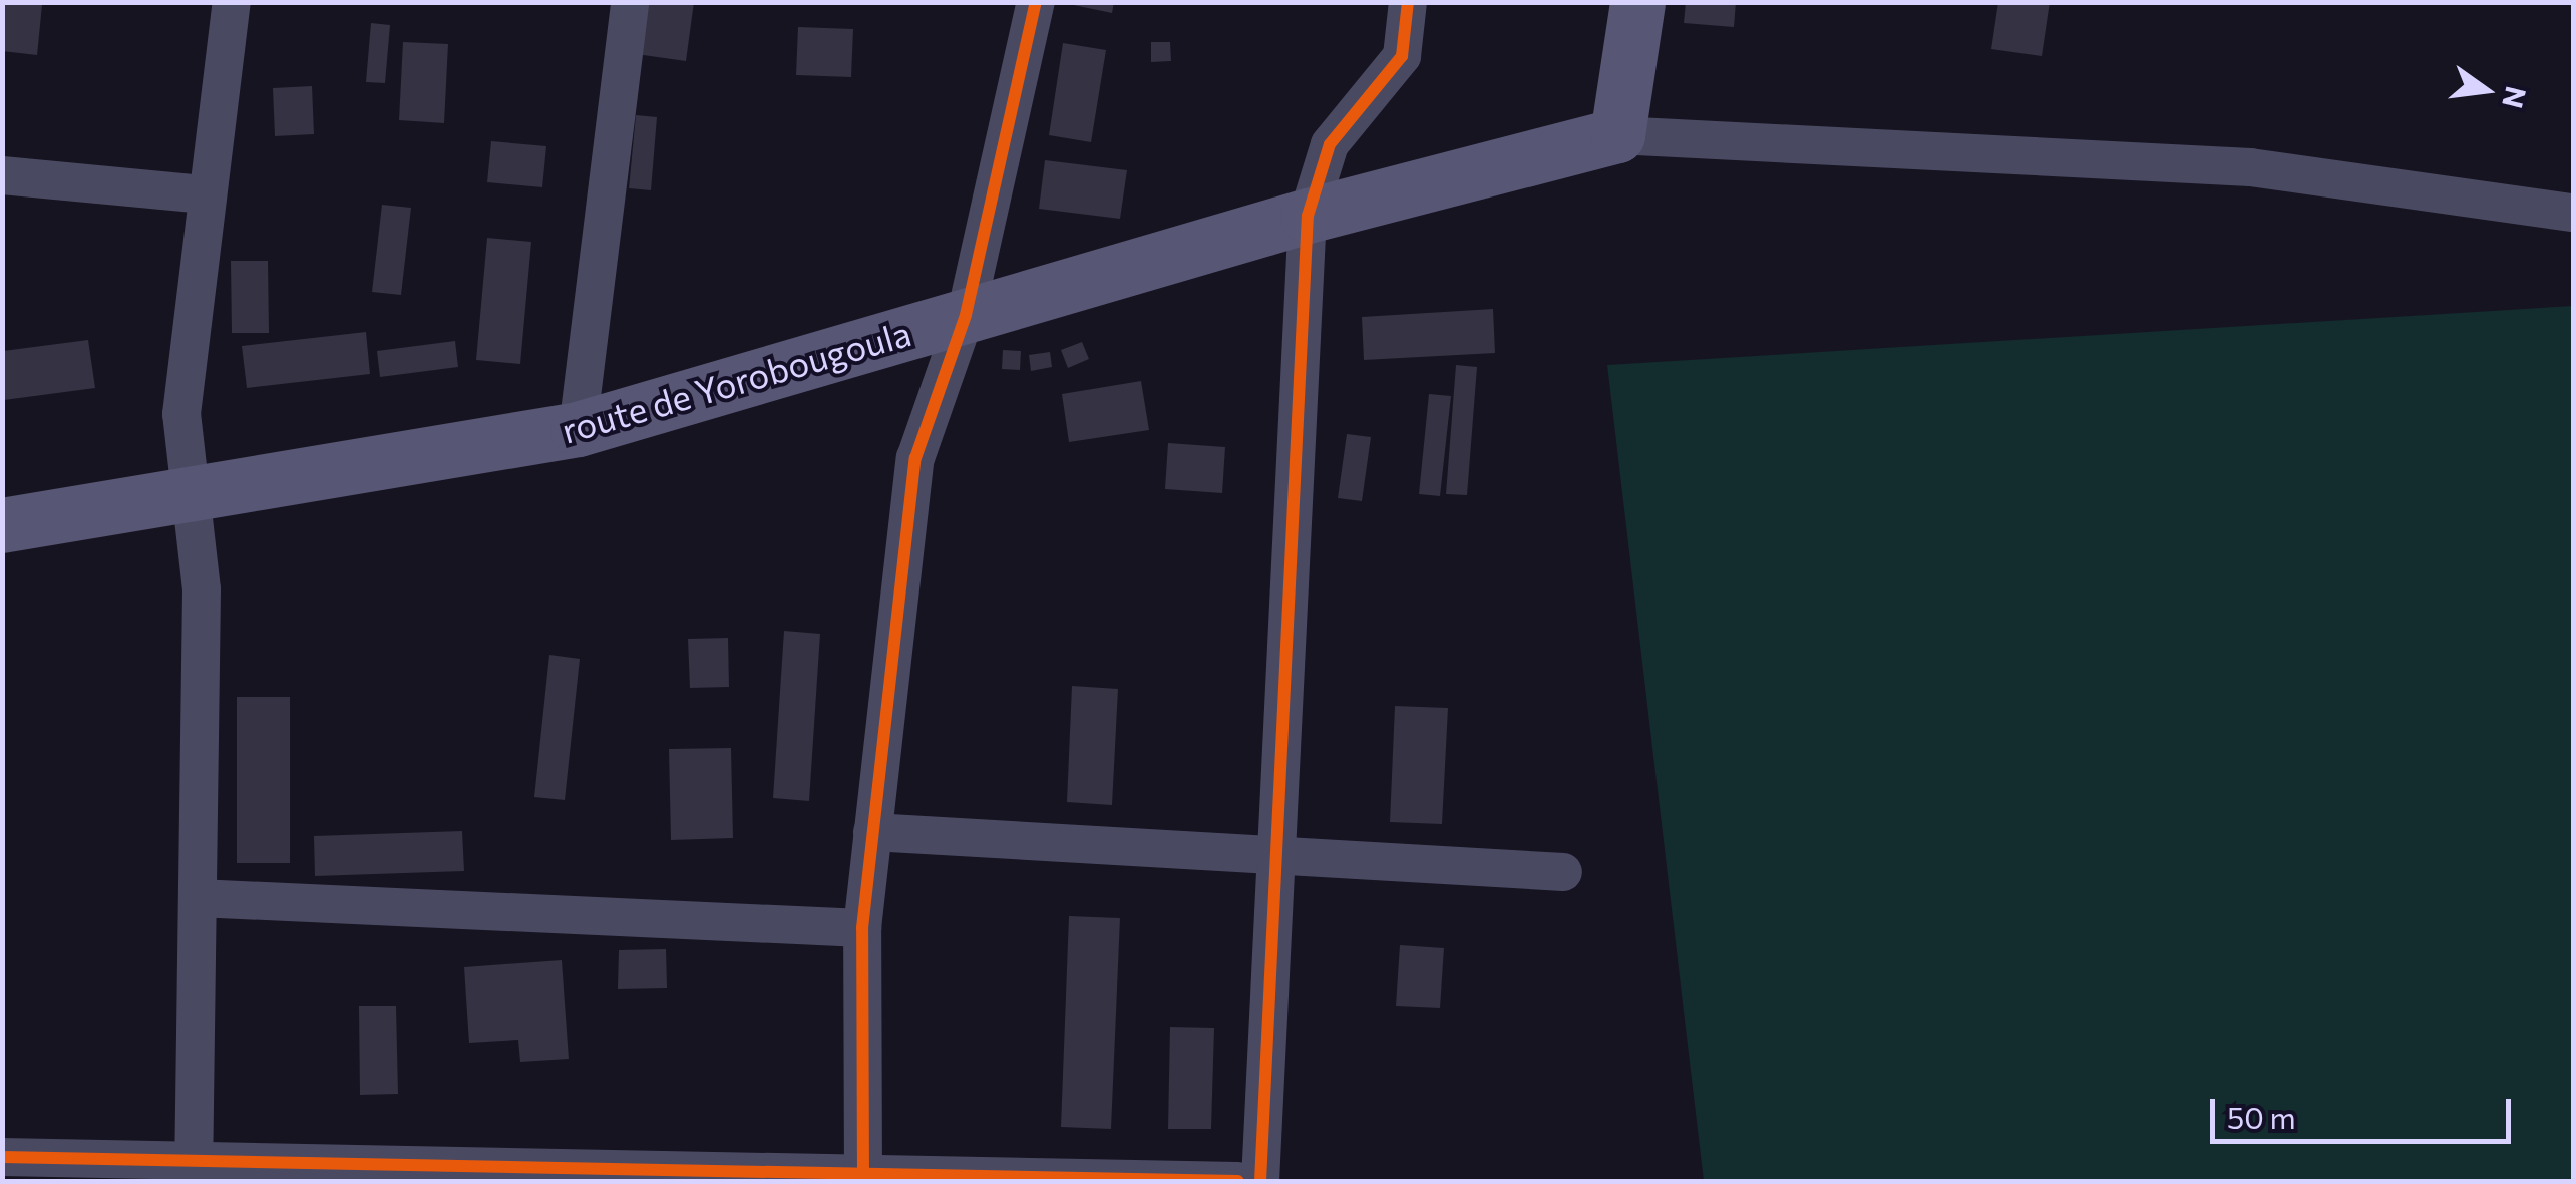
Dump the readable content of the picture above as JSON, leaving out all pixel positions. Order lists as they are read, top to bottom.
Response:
{
  "streets": {
    "main road": ["route de Yorobougoula"]
  },
  "scale_bar": "50 m",
  "north": "right"
}
